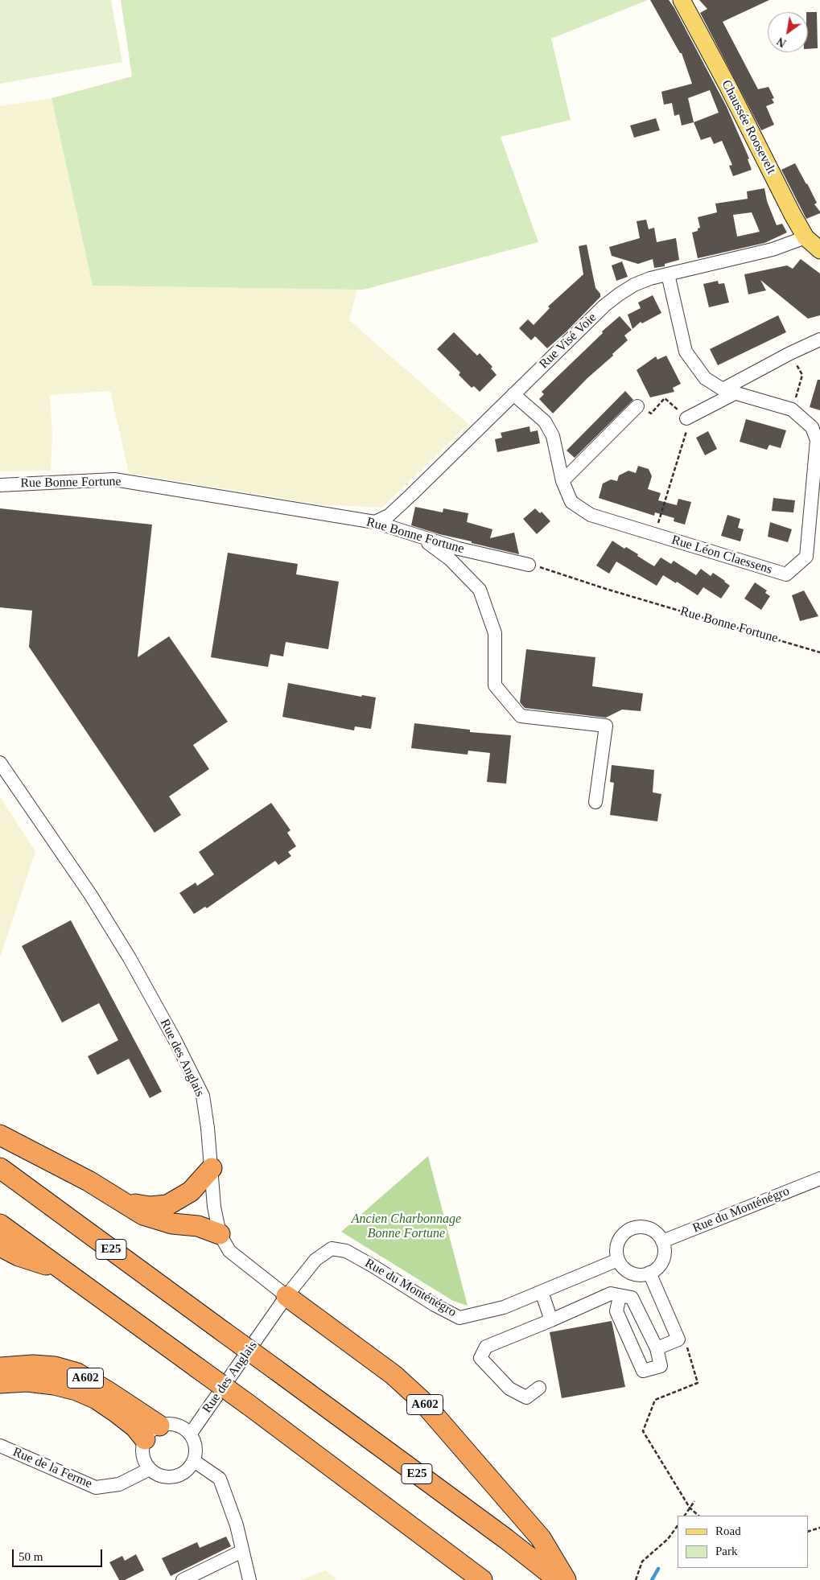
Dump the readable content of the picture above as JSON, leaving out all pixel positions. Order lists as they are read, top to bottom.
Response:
{
  "streets": {
    "highway": ["E25", "A602"],
    "main road": ["Chaussée Roosevelt"],
    "street": [
      "Rue Visé Voie",
      "Rue Bonne Fortune",
      "Rue Léon Claessens",
      "Rue des Anglais",
      "Rue du Monténégro",
      "Rue de la Ferme"
    ]
  },
  "crossings": [
    ["Chaussée Roosevelt", "Rue Visé Voie"],
    ["Rue Visé Voie", "Rue Bonne Fortune"],
    ["Rue Visé Voie", "Rue Léon Claessens"],
    ["Rue des Anglais", "Rue du Monténégro"],
    ["Rue des Anglais", "A602"],
    ["Rue des Anglais", "Rue de la Ferme"],
    ["Rue du Monténégro", "A602"],
    ["A602", "Rue de la Ferme"]
  ],
  "parks": ["Ancien Charbonnage Bonne Fortune"],
  "legend": ["Road", "Park"],
  "scale_bar": "50 m",
  "north": "bottom left"
}
